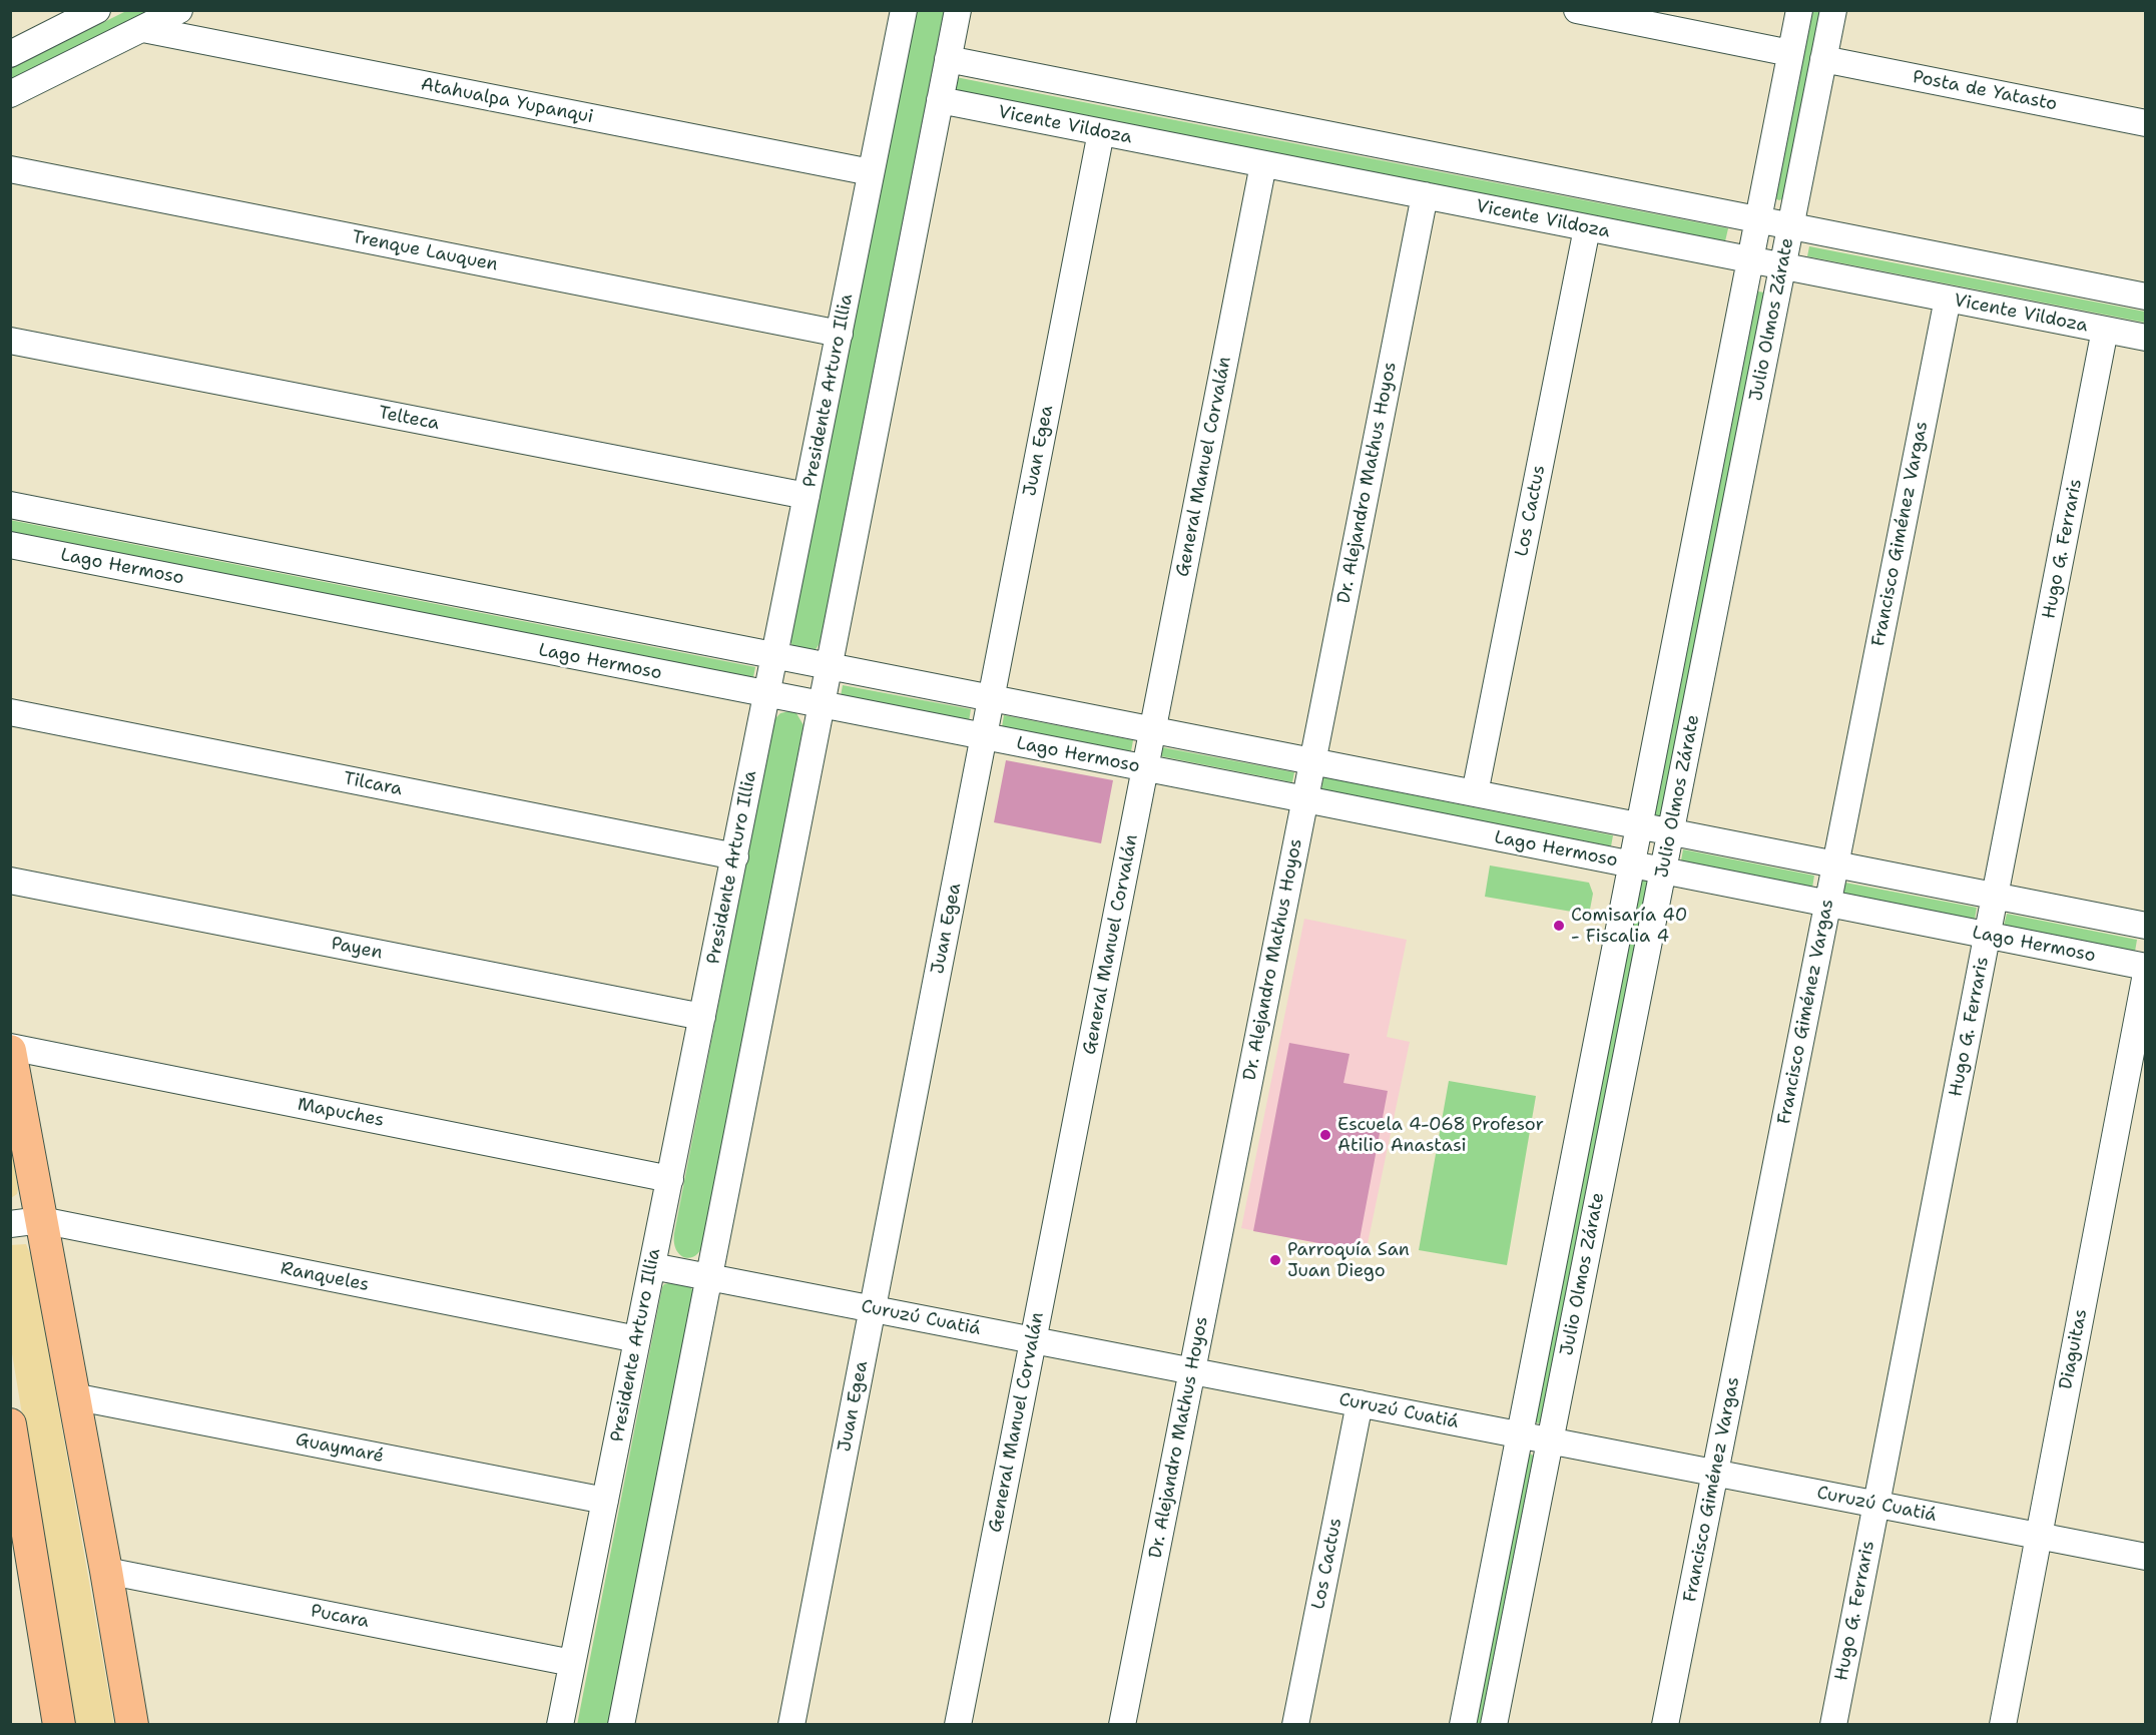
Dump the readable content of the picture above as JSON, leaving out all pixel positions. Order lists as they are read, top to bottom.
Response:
{
  "streets": {
    "street": [
      "Posta de Yatasto",
      "Atahualpa Yupanqui",
      "Vicente Vildoza",
      "Trenque Lauquen",
      "Julio Olmos Zárate",
      "Presidente Arturo Illia",
      "Telteca",
      "Juan Egea",
      "General Manuel Corvalán",
      "Dr. Alejandro Mathus Hoyos",
      "Los Cactus",
      "Francisco Giménez Vargas",
      "Hugo G. Ferraris",
      "Lago Hermoso",
      "Tilcara",
      "Payen",
      "Mapuches",
      "Ranqueles",
      "Curuzú Cuatiá",
      "Diaguitas",
      "Guaymaré",
      "Pucara"
    ]
  },
  "crossings": [
    ["Posta de Yatasto", "Julio Olmos Zárate"],
    ["Atahualpa Yupanqui", "Presidente Arturo Illia"],
    ["Vicente Vildoza", "Julio Olmos Zárate"],
    ["Vicente Vildoza", "Juan Egea"],
    ["Vicente Vildoza", "General Manuel Corvalán"],
    ["Vicente Vildoza", "Dr. Alejandro Mathus Hoyos"],
    ["Vicente Vildoza", "Los Cactus"],
    ["Vicente Vildoza", "Francisco Giménez Vargas"],
    ["Vicente Vildoza", "Hugo G. Ferraris"],
    ["Trenque Lauquen", "Presidente Arturo Illia"],
    ["Julio Olmos Zárate", "Lago Hermoso"],
    ["Julio Olmos Zárate", "Curuzú Cuatiá"],
    ["Presidente Arturo Illia", "Telteca"],
    ["Presidente Arturo Illia", "Lago Hermoso"],
    ["Presidente Arturo Illia", "Tilcara"],
    ["Presidente Arturo Illia", "Payen"],
    ["Presidente Arturo Illia", "Mapuches"],
    ["Presidente Arturo Illia", "Ranqueles"],
    ["Presidente Arturo Illia", "Curuzú Cuatiá"],
    ["Presidente Arturo Illia", "Guaymaré"],
    ["Presidente Arturo Illia", "Pucara"],
    ["Juan Egea", "Lago Hermoso"],
    ["Juan Egea", "Curuzú Cuatiá"],
    ["General Manuel Corvalán", "Lago Hermoso"],
    ["General Manuel Corvalán", "Curuzú Cuatiá"],
    ["Dr. Alejandro Mathus Hoyos", "Lago Hermoso"],
    ["Dr. Alejandro Mathus Hoyos", "Curuzú Cuatiá"],
    ["Los Cactus", "Curuzú Cuatiá"],
    ["Francisco Giménez Vargas", "Lago Hermoso"],
    ["Francisco Giménez Vargas", "Curuzú Cuatiá"],
    ["Hugo G. Ferraris", "Lago Hermoso"],
    ["Hugo G. Ferraris", "Curuzú Cuatiá"],
    ["Curuzú Cuatiá", "Diaguitas"]
  ],
  "places": ["Comisaría 40 - Fiscalia 4", "Escuela 4-068 Profesor Atilio Anastasi", "Parroquía San Juan Diego"]
}
